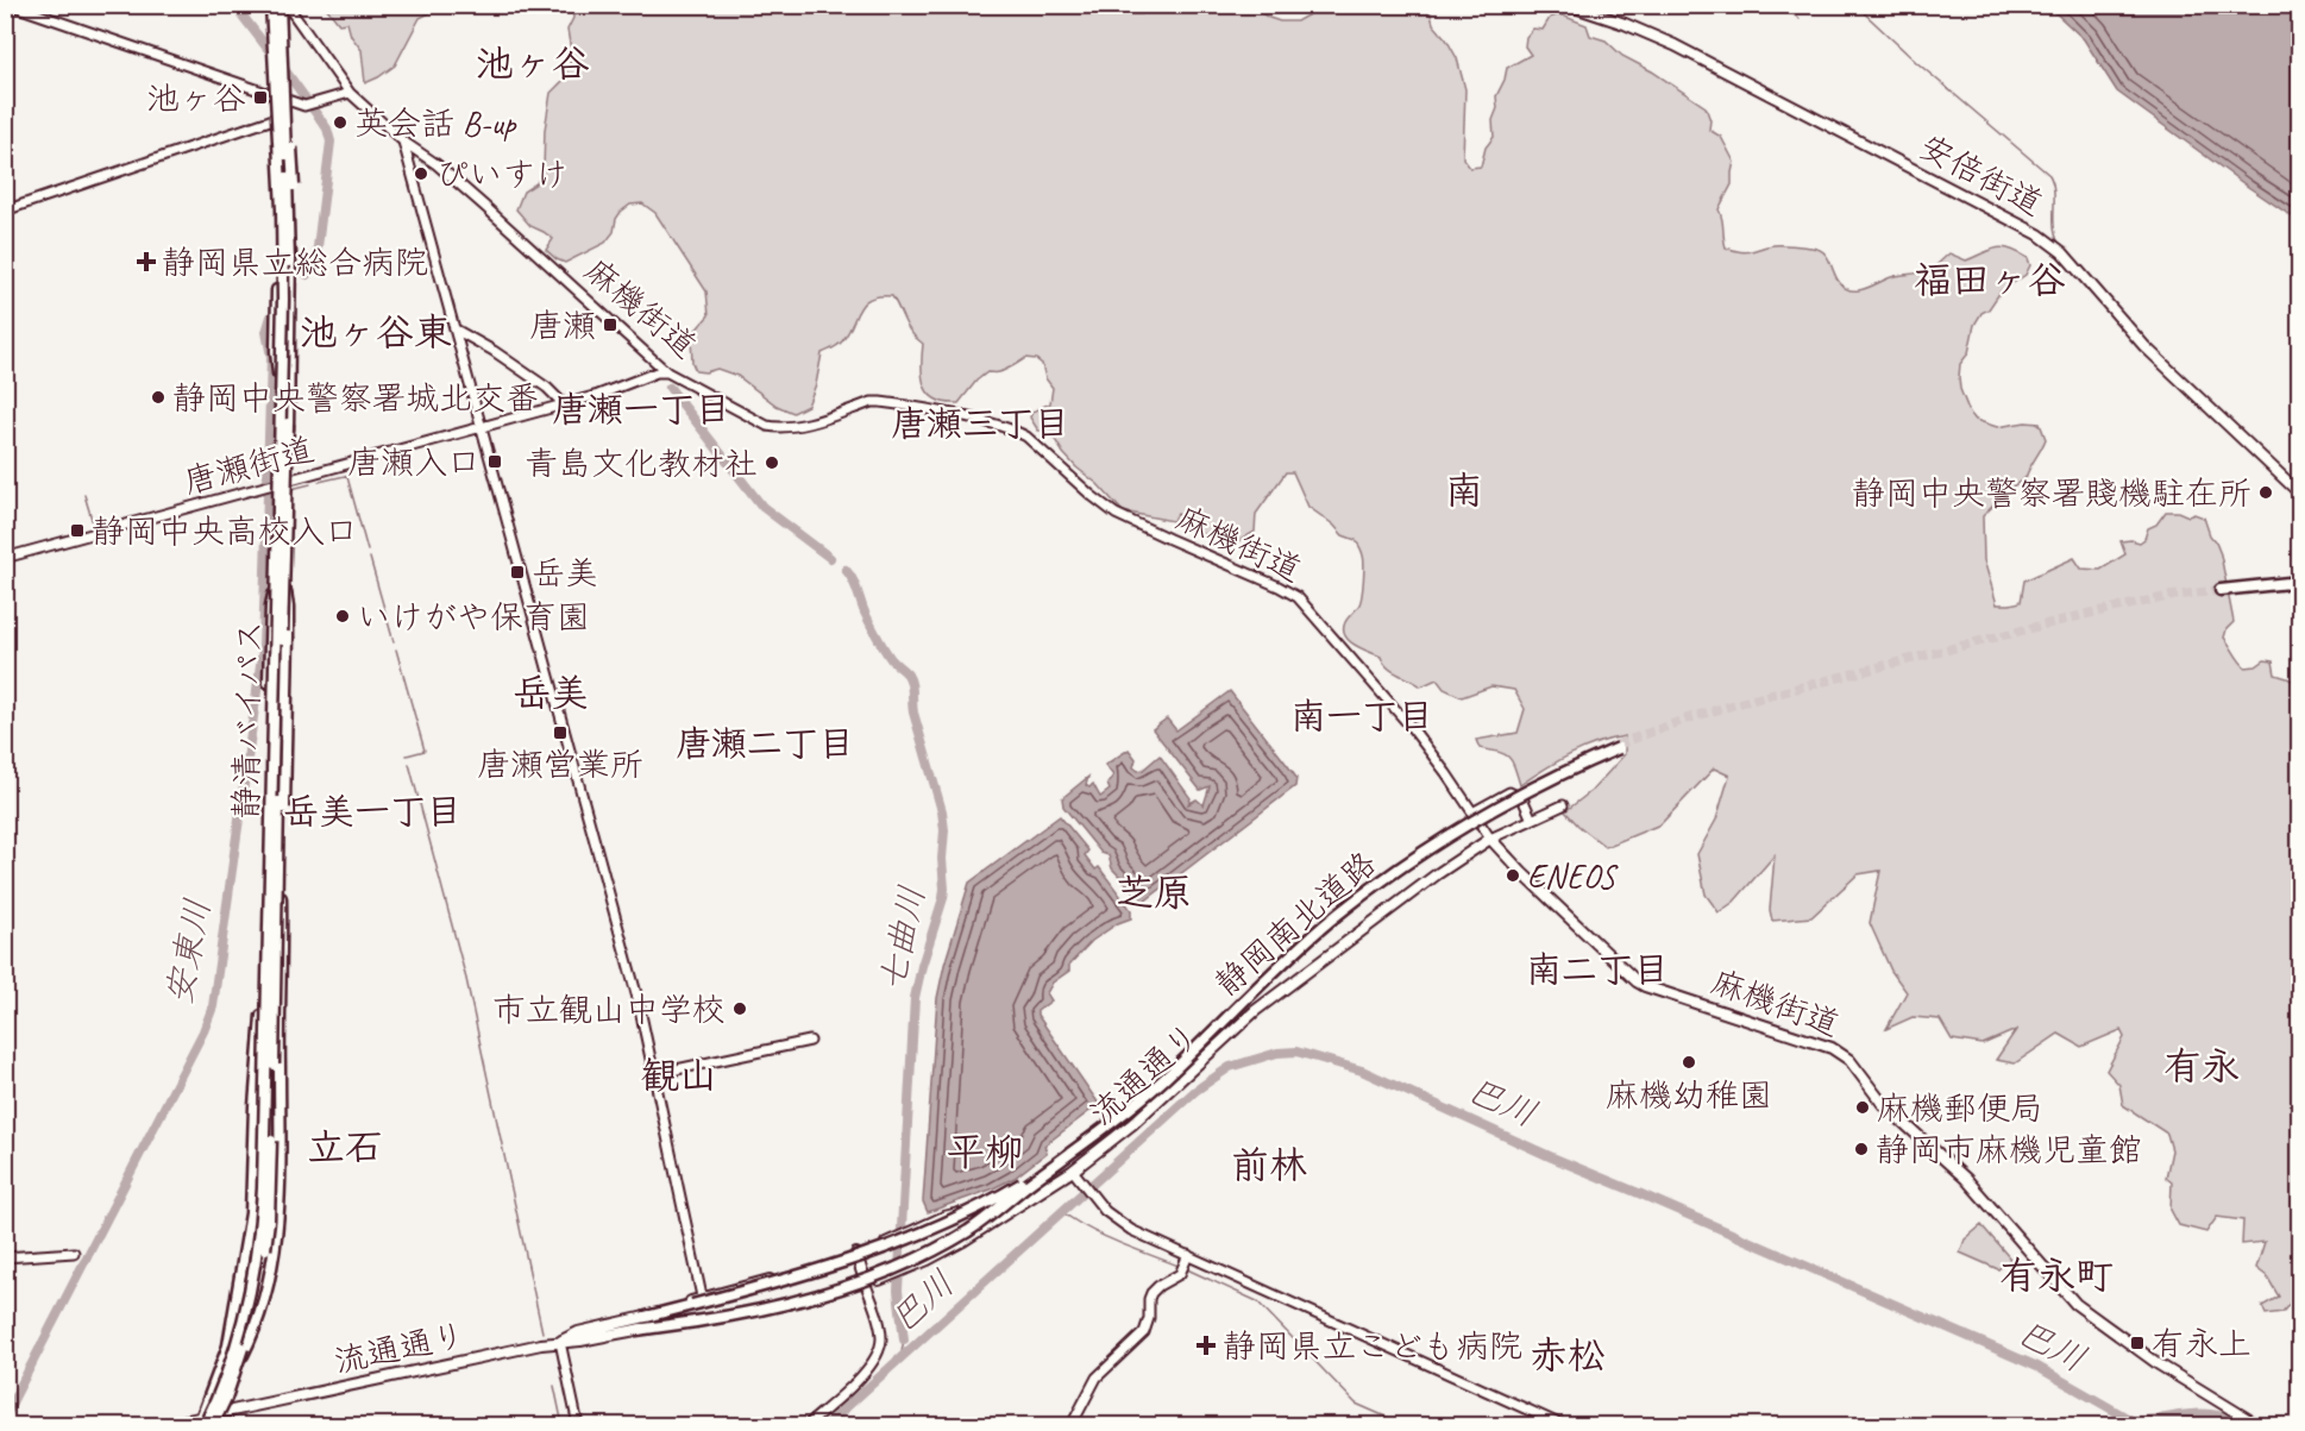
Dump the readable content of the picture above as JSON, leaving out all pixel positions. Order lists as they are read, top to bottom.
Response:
{
  "streets": {
    "highway": ["静清バイパス", "静岡南北道路"],
    "main road": ["安倍街道", "麻機街道", "流通通り"],
    "street": ["唐瀬街道"]
  },
  "crossings": [
    ["麻機街道", "唐瀬街道"],
    ["麻機街道", "流通通り"],
    ["静清バイパス", "流通通り"]
  ],
  "districts": [
    "池ヶ谷",
    "福田ヶ谷",
    "池ヶ谷東",
    "唐瀬一丁目",
    "唐瀬三丁目",
    "南",
    "岳美",
    "南一丁目",
    "唐瀬二丁目",
    "岳美一丁目",
    "芝原",
    "南二丁目",
    "有永",
    "観山",
    "立石",
    "平柳",
    "前林",
    "有永町",
    "赤松"
  ],
  "water": ["七曲川", "安東川", "巴川"],
  "places": {
    "transit": [
      "池ヶ谷",
      "唐瀬",
      "唐瀬入口",
      "静岡中央高校入口",
      "岳美",
      "唐瀬営業所",
      "有永上"
    ],
    "other": [
      "英会話 B-up",
      "ぴいすけ",
      "静岡中央警察署城北交番",
      "青島文化教材社",
      "静岡中央警察署賤機駐在所",
      "いけがや保育園",
      "ENEOS",
      "市立観山中学校",
      "麻機幼稚園",
      "麻機郵便局",
      "静岡市麻機児童館"
    ],
    "health": ["静岡県立総合病院", "静岡県立こども病院"]
  }
}
